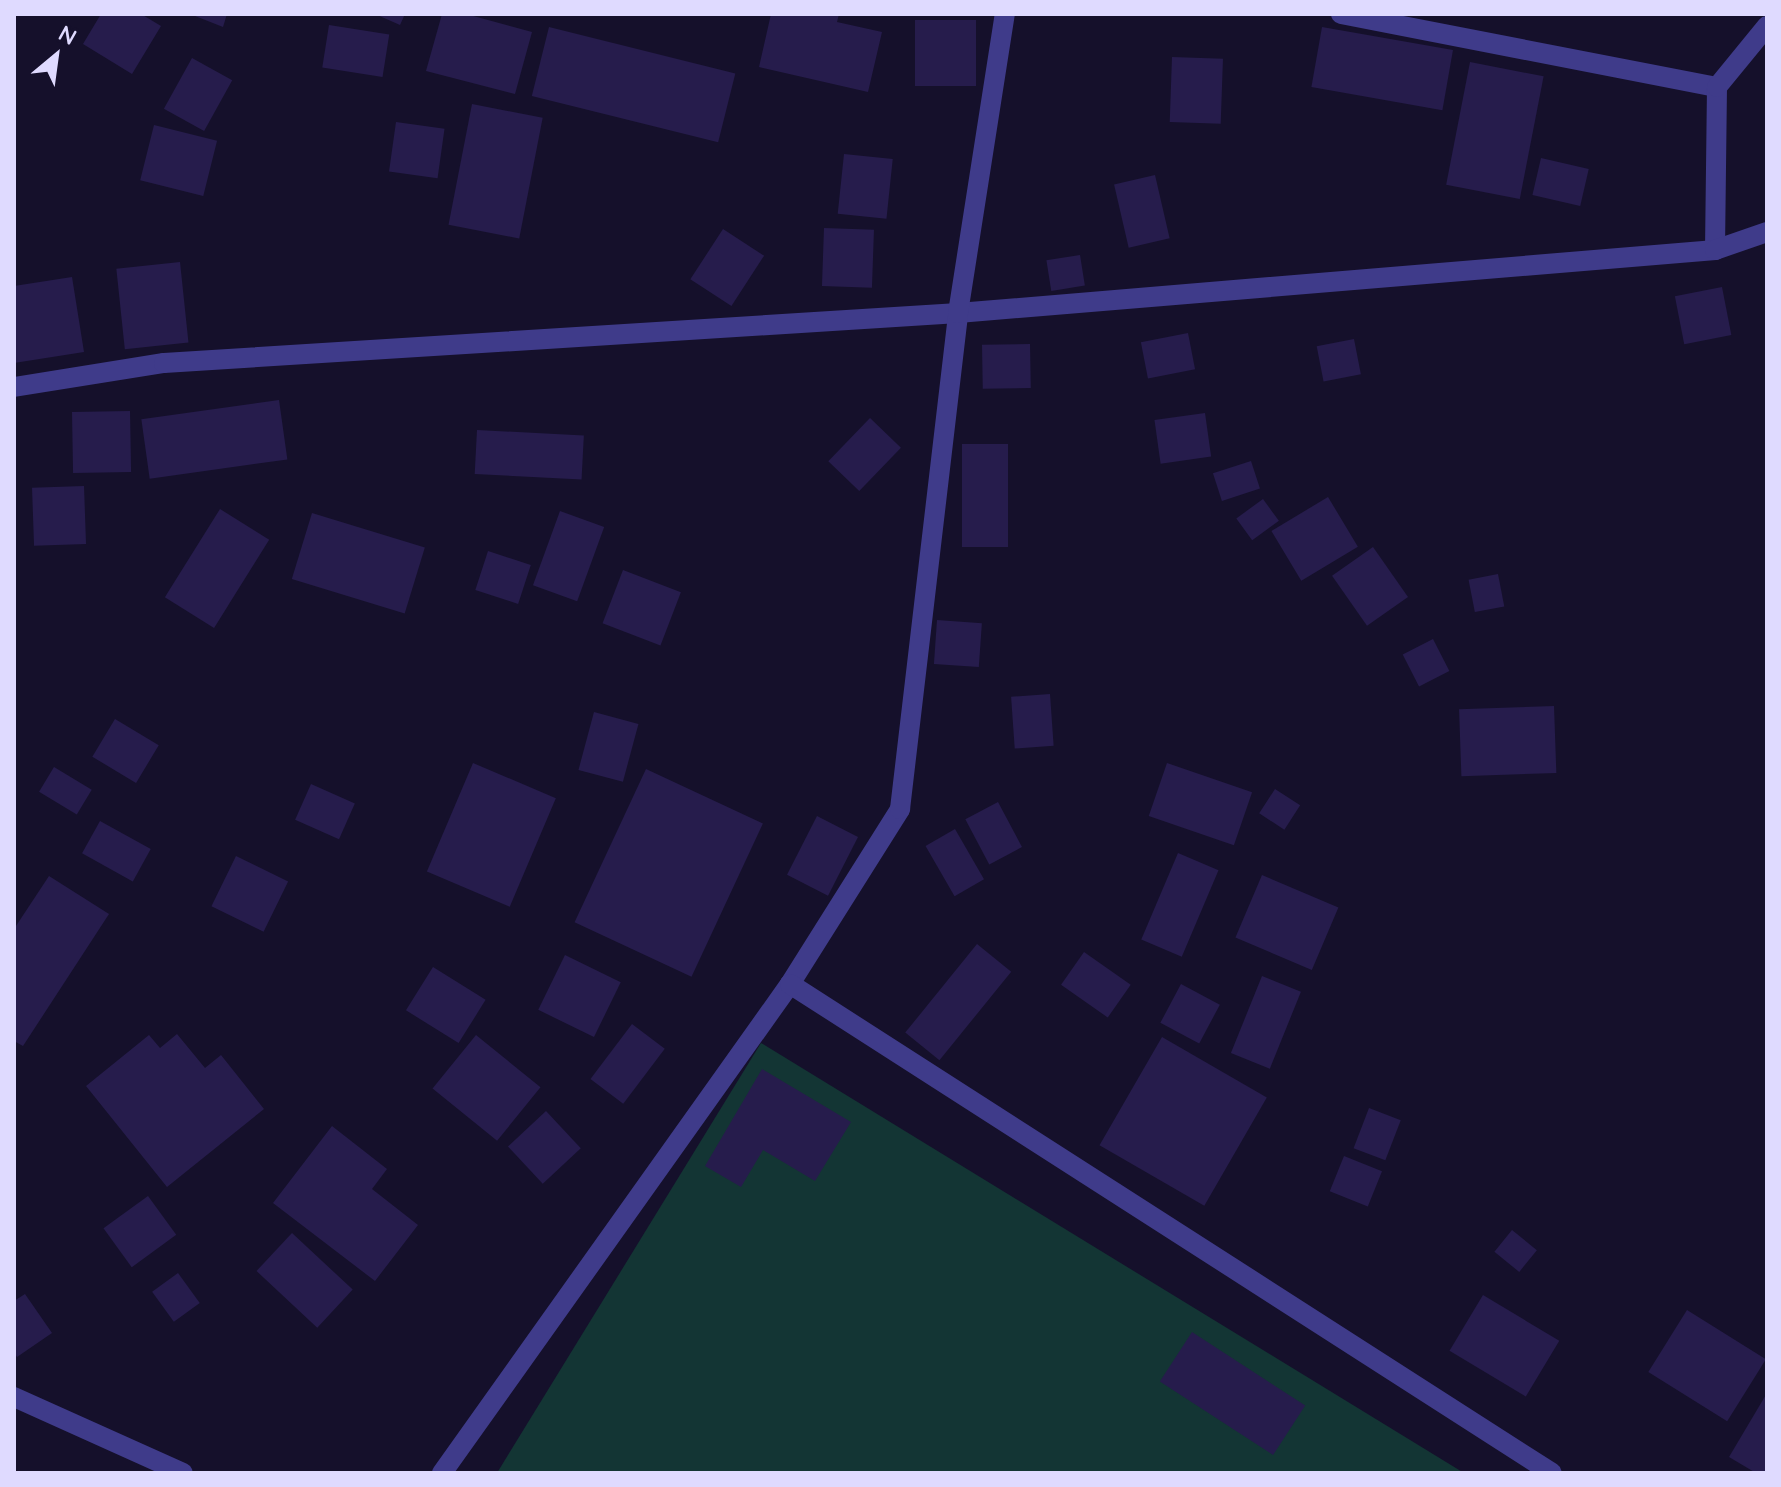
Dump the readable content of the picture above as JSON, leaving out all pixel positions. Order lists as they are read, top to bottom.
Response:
{
  "north": "top right"
}
